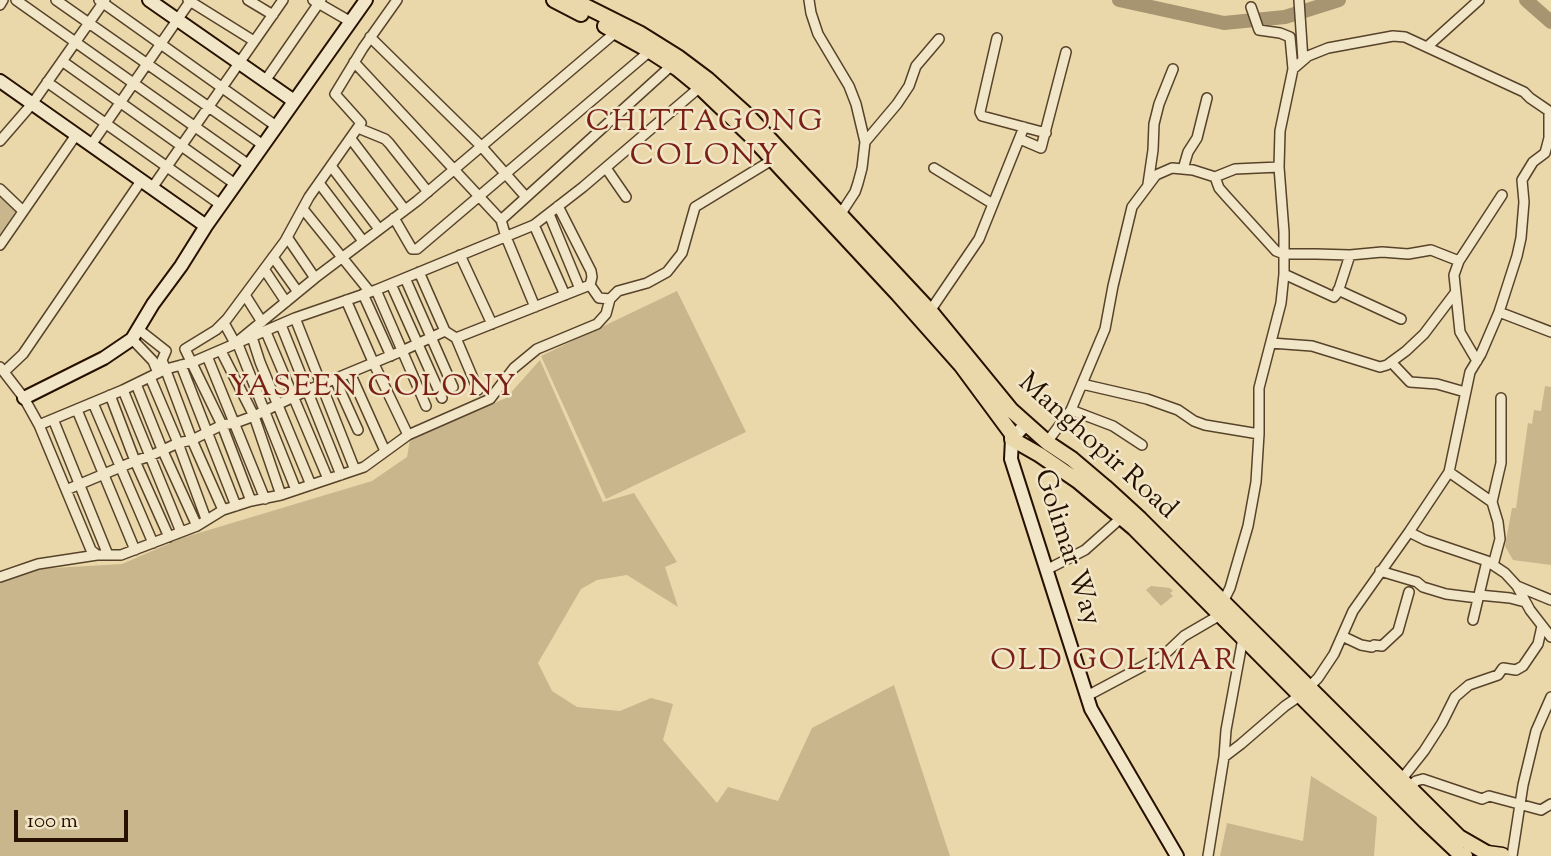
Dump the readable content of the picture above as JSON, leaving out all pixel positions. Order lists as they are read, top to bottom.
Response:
{
  "streets": {
    "main road": ["Manghopir Road"],
    "street": ["Golimar Way"]
  },
  "crossings": [
    ["Manghopir Road", "Golimar Way"]
  ],
  "districts": ["CHITTAGONG COLONY", "YASEEN COLONY", "OLD GOLIMAR"],
  "scale_bar": "100 m"
}
